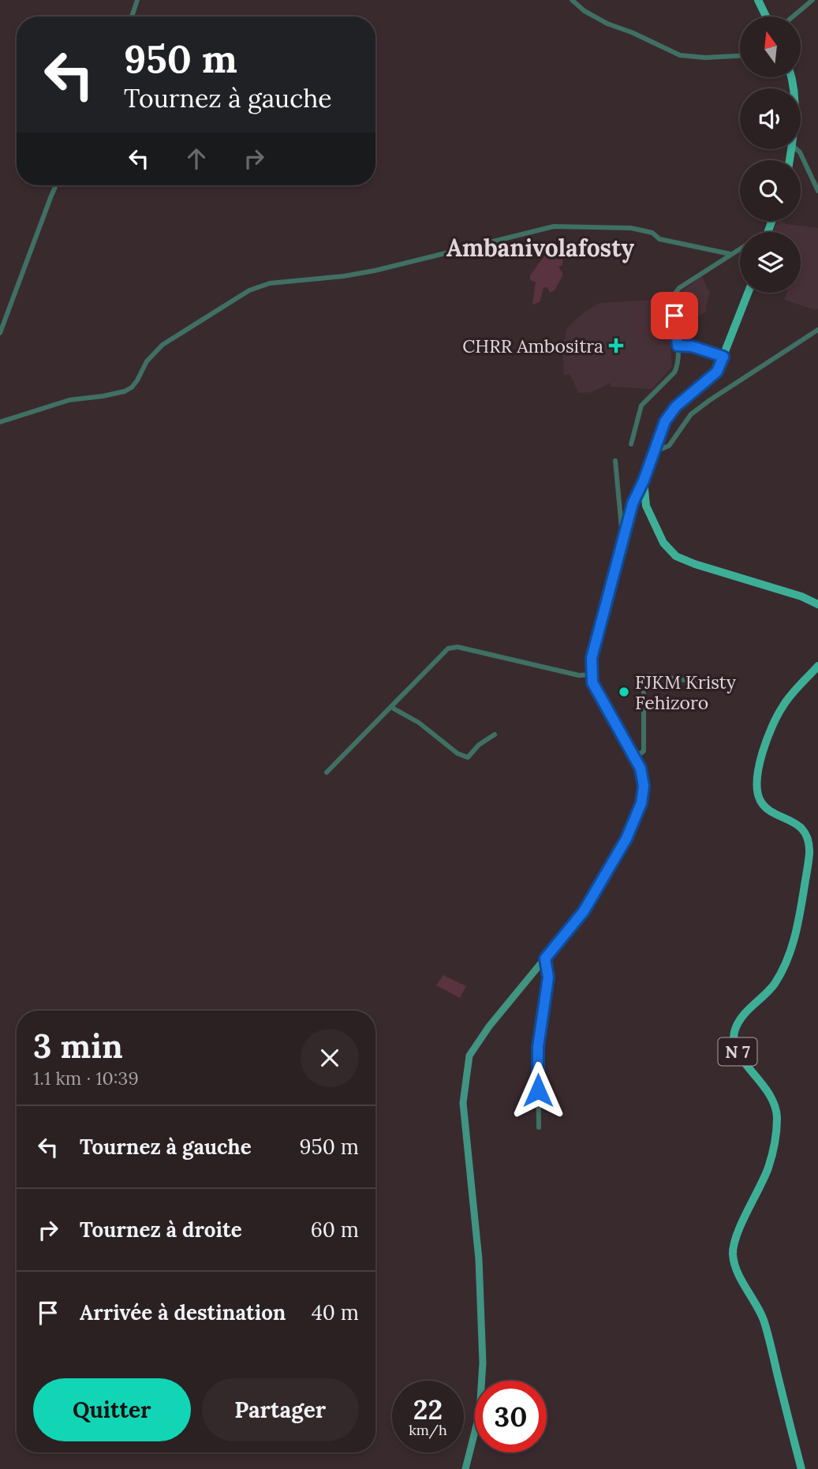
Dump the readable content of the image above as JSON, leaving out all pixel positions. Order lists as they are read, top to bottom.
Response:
{
  "streets": {
    "main road": ["N 7"]
  },
  "districts": ["Ambanivolafosty"],
  "places": {
    "health": ["CHRR Ambositra"],
    "other": ["FJKM Kristy Fehizoro"]
  },
  "north": "top",
  "page": {
    "turn": ["950 m", "Tournez à gauche"],
    "heading": ["3 min", "1.1 km · 10:39"],
    "list": [
      {
        "name": "Tournez à gauche",
        "value": "950 m"
      },
      {
        "name": "Tournez à droite",
        "value": "60 m"
      },
      {
        "name": "Arrivée à destination",
        "value": "40 m"
      }
    ],
    "buttons": ["Quitter", "Partager"],
    "speed": "22 km/h",
    "limit": "30"
  }
}
